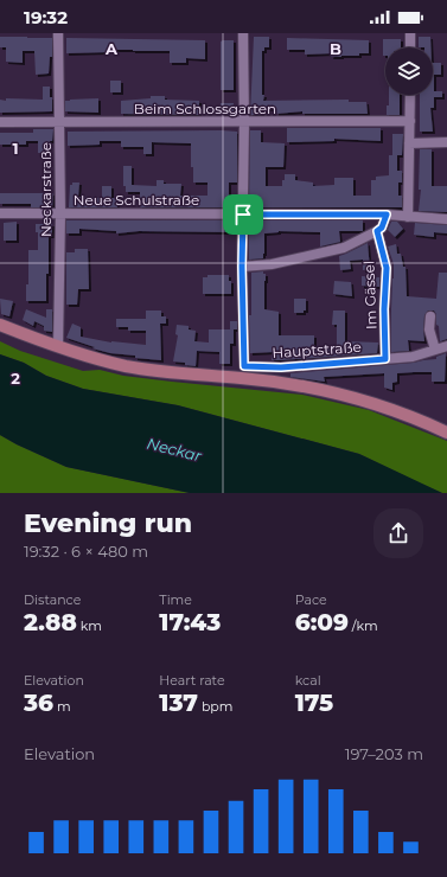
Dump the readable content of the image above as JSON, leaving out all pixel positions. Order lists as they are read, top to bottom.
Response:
{
  "streets": {
    "street": [
      "Beim Schlossgarten",
      "Neckarstraße",
      "Neue Schulstraße",
      "Im Gässel",
      "Hauptstraße"
    ]
  },
  "crossings": [
    ["Beim Schlossgarten", "Neckarstraße"],
    ["Neckarstraße", "Neue Schulstraße"],
    ["Im Gässel", "Hauptstraße"]
  ],
  "water": ["Neckar"],
  "page": {
    "status": "19:32",
    "heading": ["Evening run", "19:32 · 6 × 480 m"],
    "stats": [
      ["Distance", "2.88 km"],
      ["Time", "17:43"],
      ["Pace", "6:09 /km"],
      ["Elevation", "36 m"],
      ["Heart rate", "137 bpm"],
      ["kcal", "175"]
    ],
    "chart": ["Elevation", "197–203 m"]
  },
  "grid": {
    "columns": ["A", "B"],
    "rows": ["1", "2"]
  }
}
